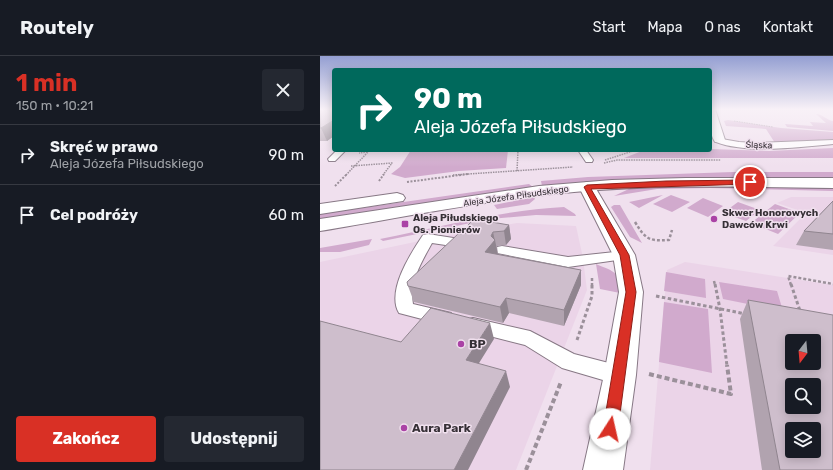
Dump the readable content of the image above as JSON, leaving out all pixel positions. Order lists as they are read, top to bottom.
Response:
{
  "streets": {
    "main road": ["Śląska", "Aleja Józefa Piłsudskiego"]
  },
  "places": {
    "other": ["Skwer Honorowych Dawców Krwi", "BP", "Aura Park"],
    "transit": ["Aleja Piłudskiego Os. Pionierów"]
  },
  "north": "bottom",
  "page": {
    "header": "Routely",
    "nav": [
      "Start",
      "Mapa",
      "O nas",
      "Kontakt"
    ],
    "heading": ["1 min", "150 m · 10:21"],
    "turn": ["90 m", "Aleja Józefa Piłsudskiego"],
    "list": [
      {
        "name": "Skręć w prawo",
        "note": "Aleja Józefa Piłsudskiego",
        "value": "90 m"
      },
      {
        "name": "Cel podróży",
        "value": "60 m"
      }
    ],
    "buttons": ["Zakończ", "Udostępnij"]
  }
}
